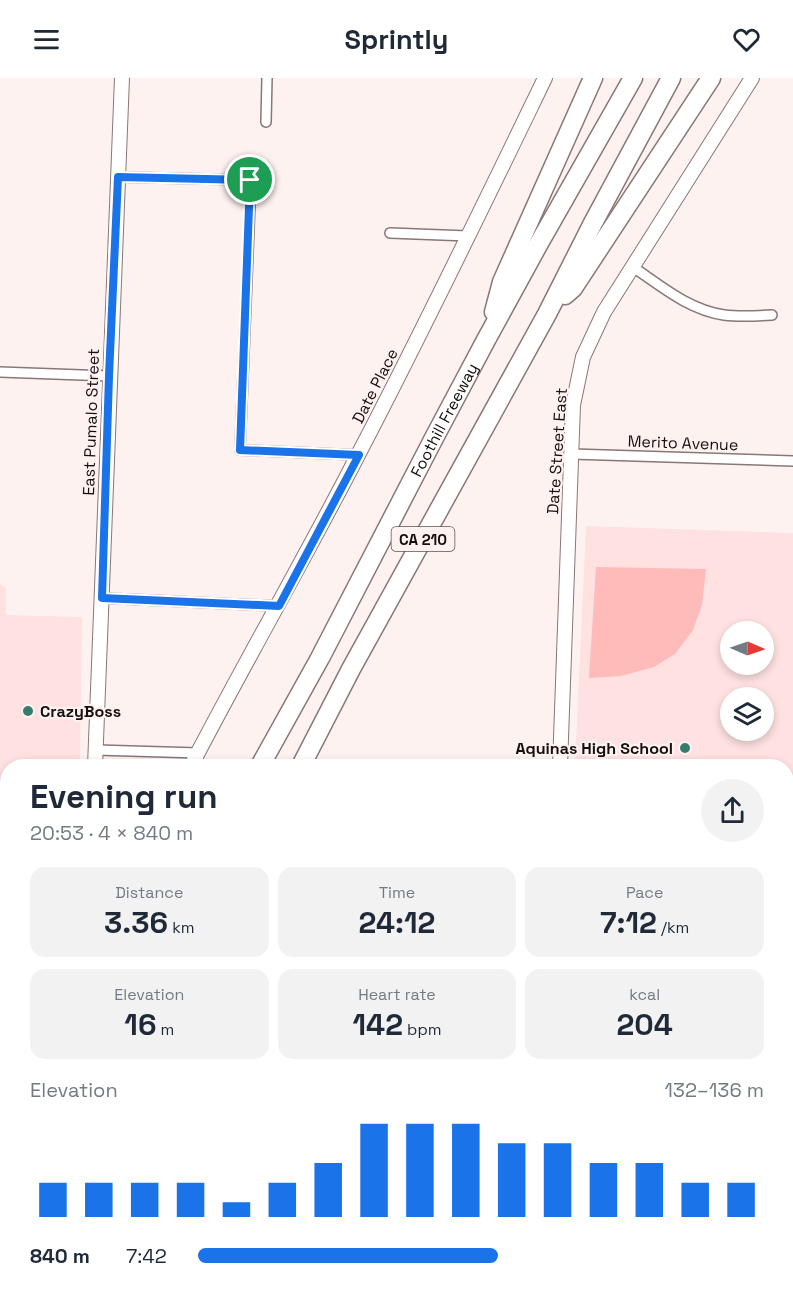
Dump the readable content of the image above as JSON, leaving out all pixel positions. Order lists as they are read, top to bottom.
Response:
{
  "streets": {
    "highway": ["Foothill Freeway", "CA 210"],
    "street": [
      "Date Place",
      "East Pumalo Street",
      "Merito Avenue",
      "Date Street East"
    ]
  },
  "crossings": [
    ["Merito Avenue", "Date Street East"]
  ],
  "places": ["CrazyBoss", "Aquinas High School"],
  "north": "right",
  "page": {
    "header": "Sprintly",
    "heading": ["Evening run", "20:53 · 4 × 840 m"],
    "stats": [
      ["Distance", "3.36 km"],
      ["Time", "24:12"],
      ["Pace", "7:12 /km"],
      ["Elevation", "16 m"],
      ["Heart rate", "142 bpm"],
      ["kcal", "204"]
    ],
    "chart": ["Elevation", "132–136 m"],
    "list": [
      {
        "name": "840 m",
        "note": "7:42"
      }
    ]
  }
}
